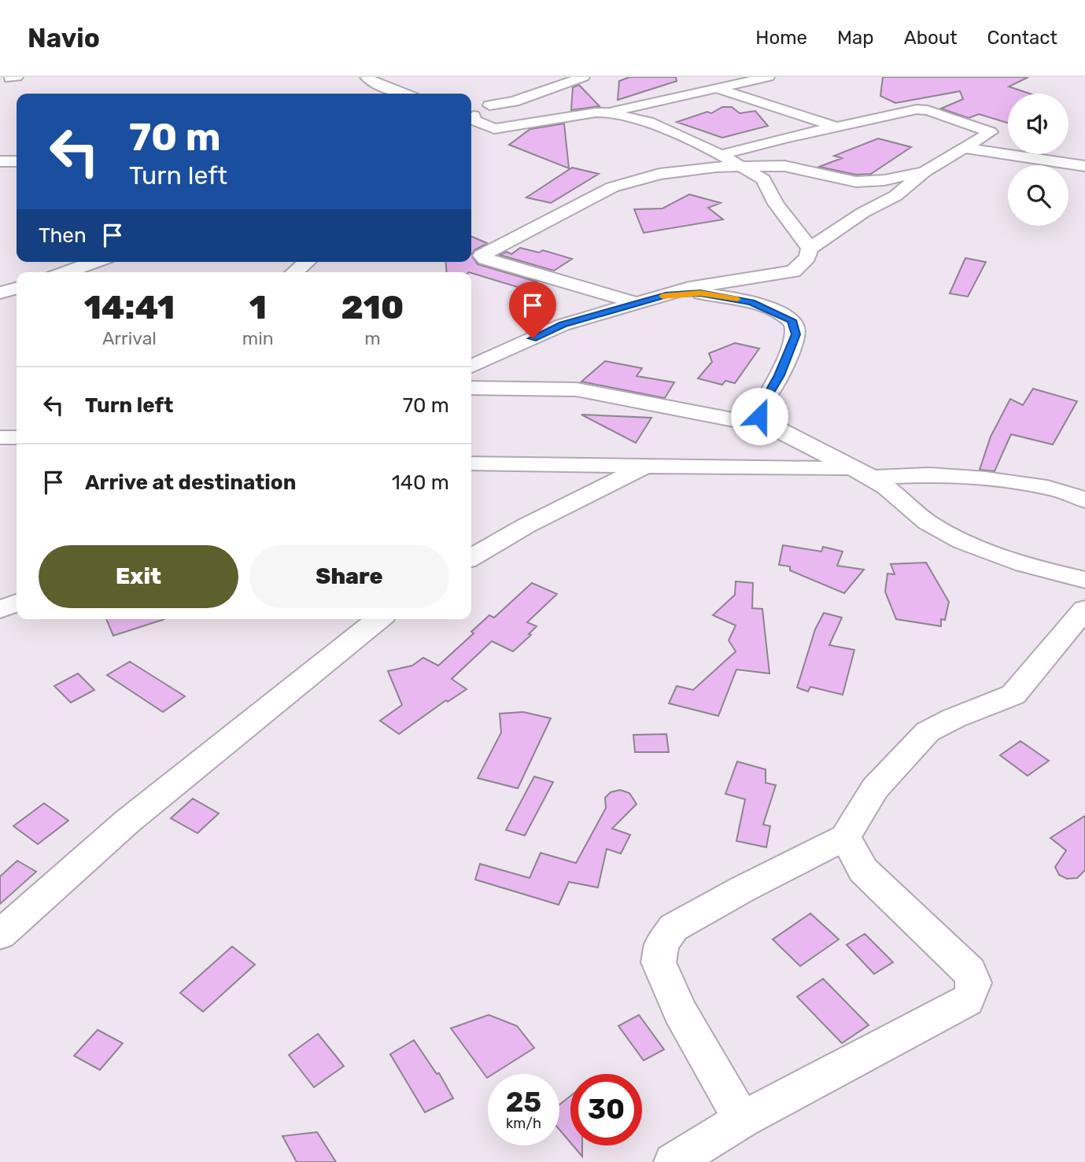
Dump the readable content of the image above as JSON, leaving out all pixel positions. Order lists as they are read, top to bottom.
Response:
{
  "page": {
    "header": "Navio",
    "nav": [
      "Home",
      "Map",
      "About",
      "Contact"
    ],
    "turn": ["70 m", "Turn left"],
    "then": "Then",
    "eta": [
      "14:41",
      "Arrival",
      "1",
      "min",
      "210",
      "m"
    ],
    "list": [
      {
        "name": "Turn left",
        "value": "70 m"
      },
      {
        "name": "Arrive at destination",
        "value": "140 m"
      }
    ],
    "buttons": ["Exit", "Share"],
    "speed": "25 km/h",
    "limit": "30"
  }
}
